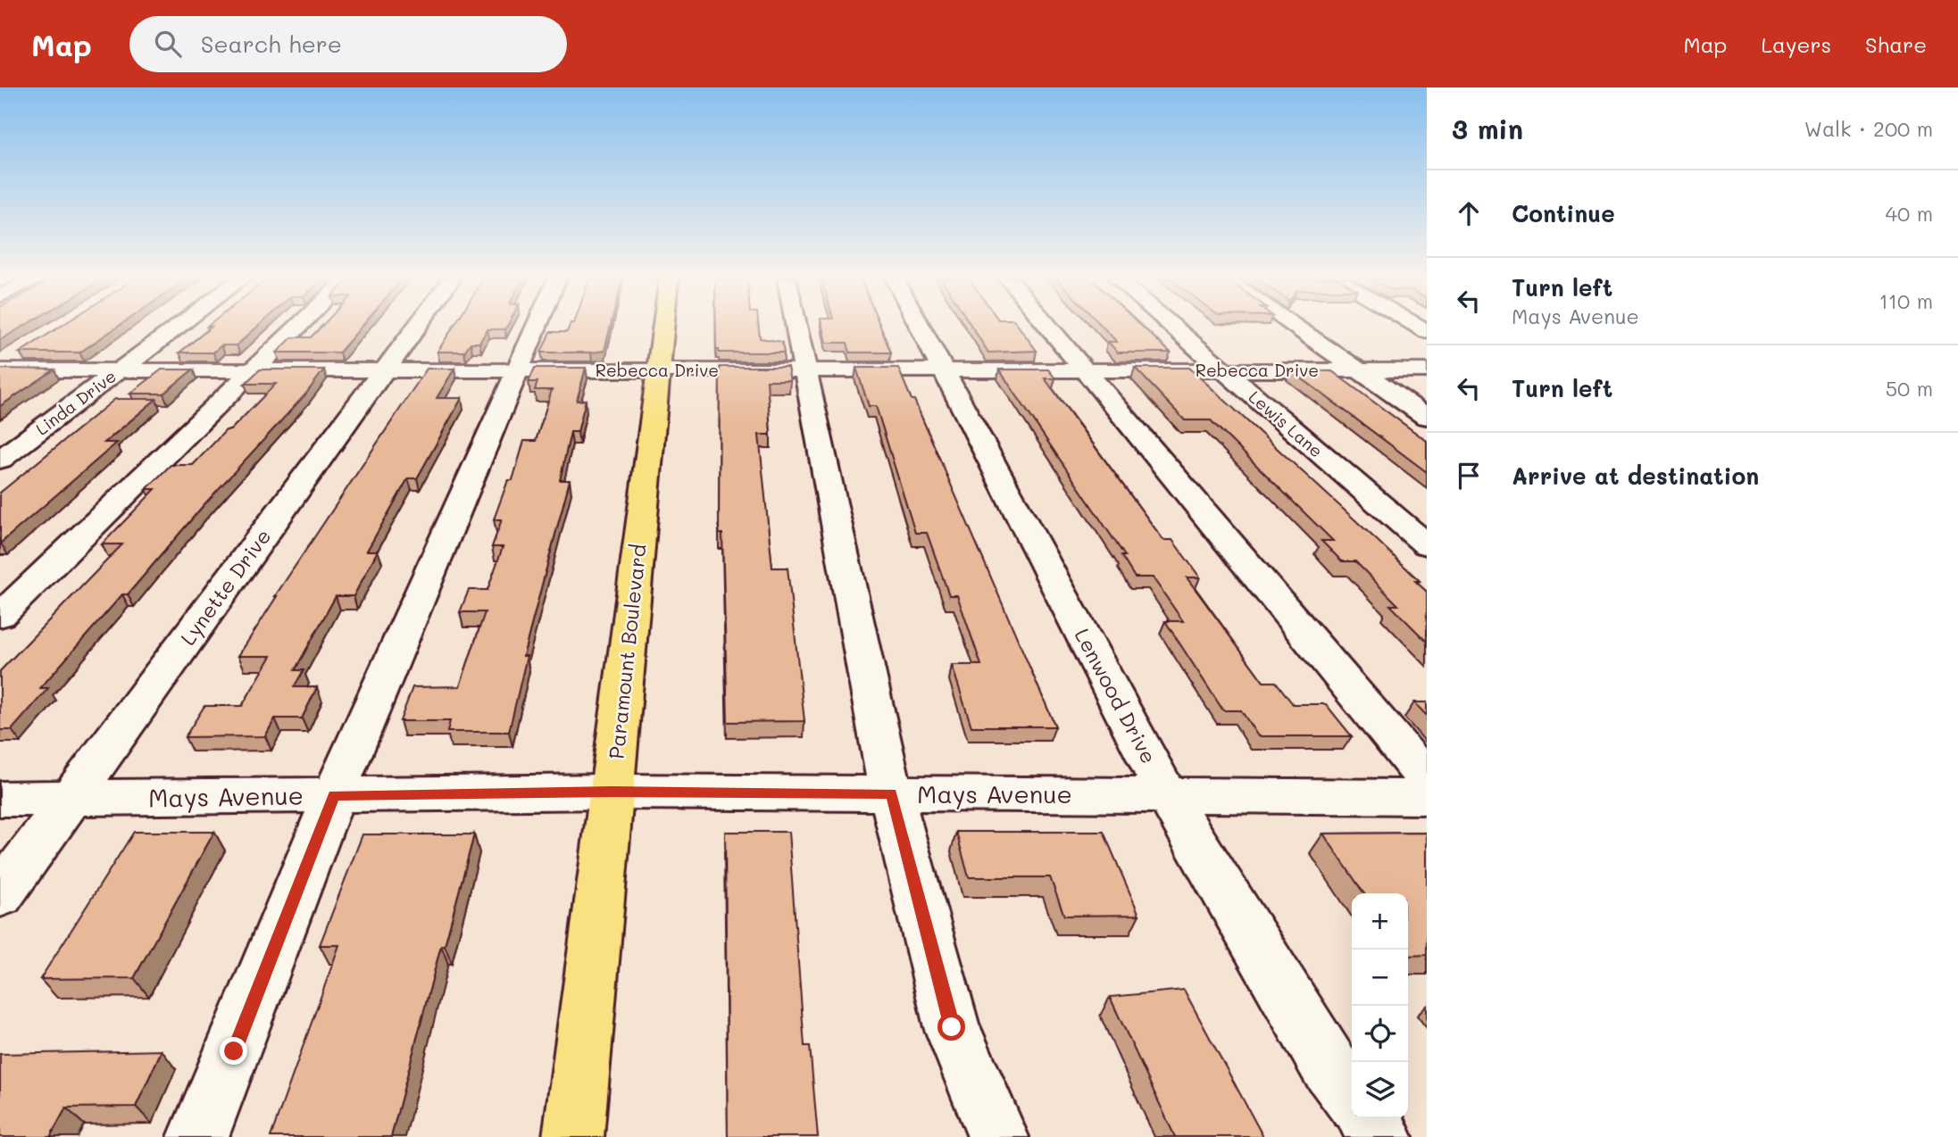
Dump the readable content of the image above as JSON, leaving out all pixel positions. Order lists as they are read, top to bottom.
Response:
{
  "streets": {
    "main road": ["Paramount Boulevard"],
    "street": [
      "Rebecca Drive",
      "Linda Drive",
      "Lewis Lane",
      "Lynette Drive",
      "Lenwood Drive",
      "Mays Avenue"
    ]
  },
  "crossings": [
    ["Rebecca Drive", "Linda Drive"],
    ["Rebecca Drive", "Lewis Lane"],
    ["Rebecca Drive", "Lynette Drive"],
    ["Rebecca Drive", "Paramount Boulevard"],
    ["Rebecca Drive", "Lenwood Drive"],
    ["Lynette Drive", "Mays Avenue"],
    ["Paramount Boulevard", "Mays Avenue"],
    ["Lenwood Drive", "Mays Avenue"]
  ],
  "page": {
    "header": "Map",
    "search": "Search here",
    "nav": ["Map", "Layers", "Share"],
    "heading": ["3 min", "Walk · 200 m"],
    "list": [
      ["Continue", "40 m"],
      ["Turn left", "Mays Avenue", "110 m"],
      ["Turn left", "50 m"],
      "Arrive at destination"
    ],
    "map_buttons": ["+", "−"]
  }
}
